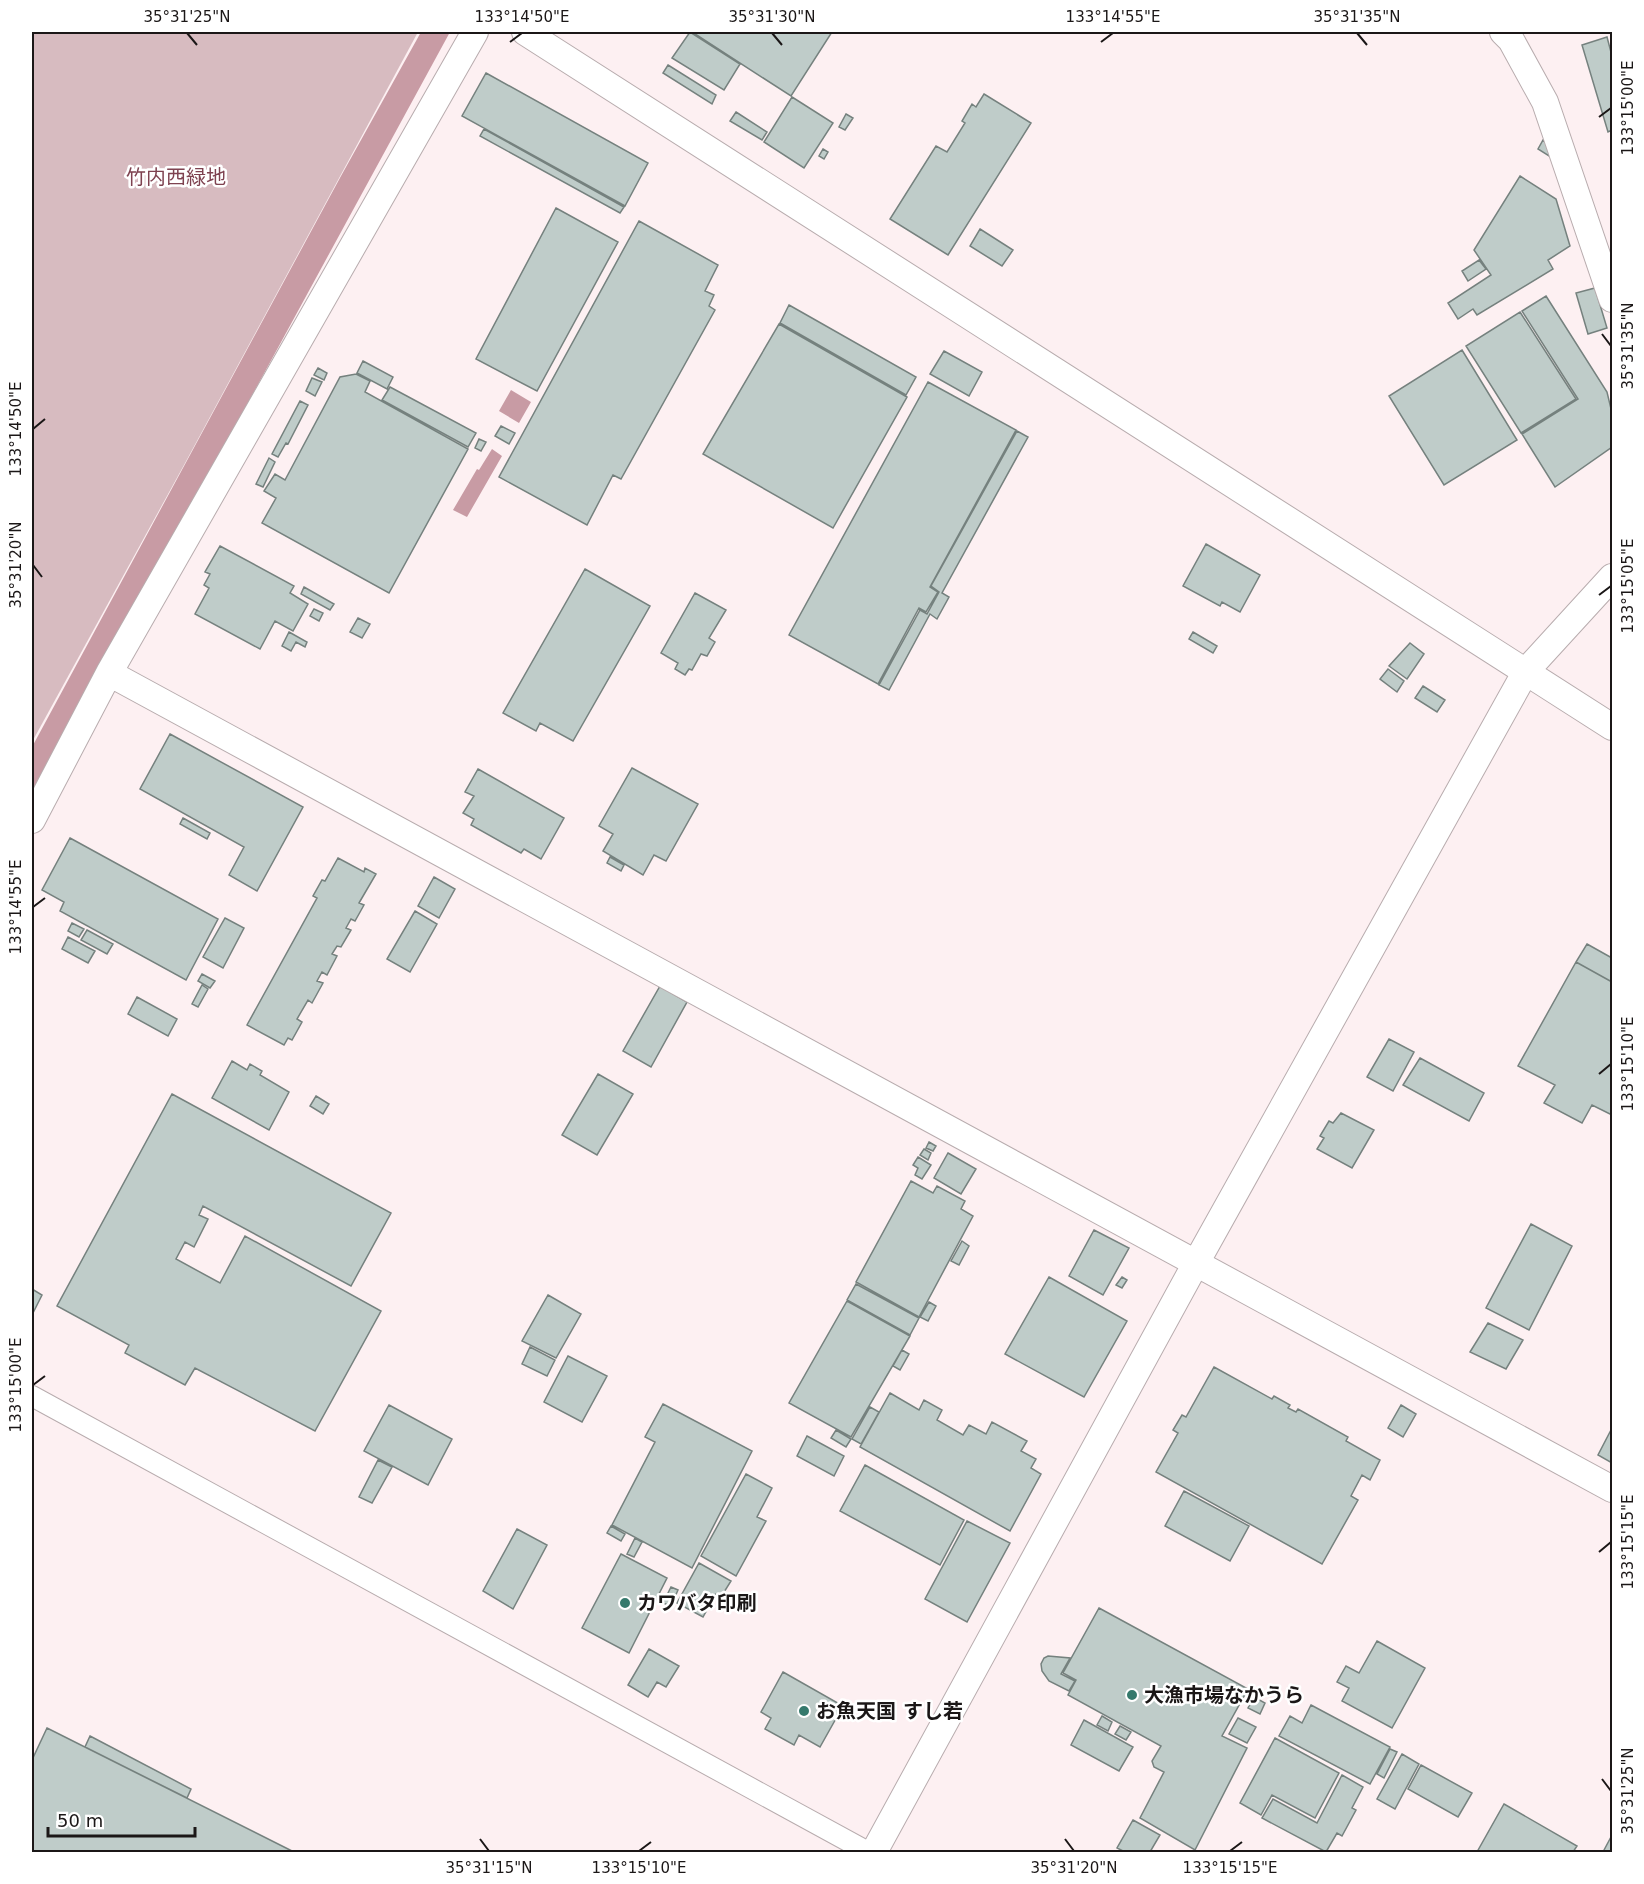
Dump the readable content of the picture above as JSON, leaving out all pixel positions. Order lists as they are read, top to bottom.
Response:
{
  "parks": ["竹内西緑地"],
  "places": ["カワバタ印刷", "大漁市場なかうら", "お魚天国 すし若"],
  "scale_bar": "50 m",
  "coordinates": [
    "35°31'25\"N",
    "133°14'50\"E",
    "35°31'30\"N",
    "133°14'55\"E",
    "35°31'35\"N",
    "133°15'00\"E",
    "35°31'20\"N",
    "133°15'05\"E",
    "133°15'10\"E",
    "133°15'15\"E",
    "35°31'15\"N"
  ]
}
